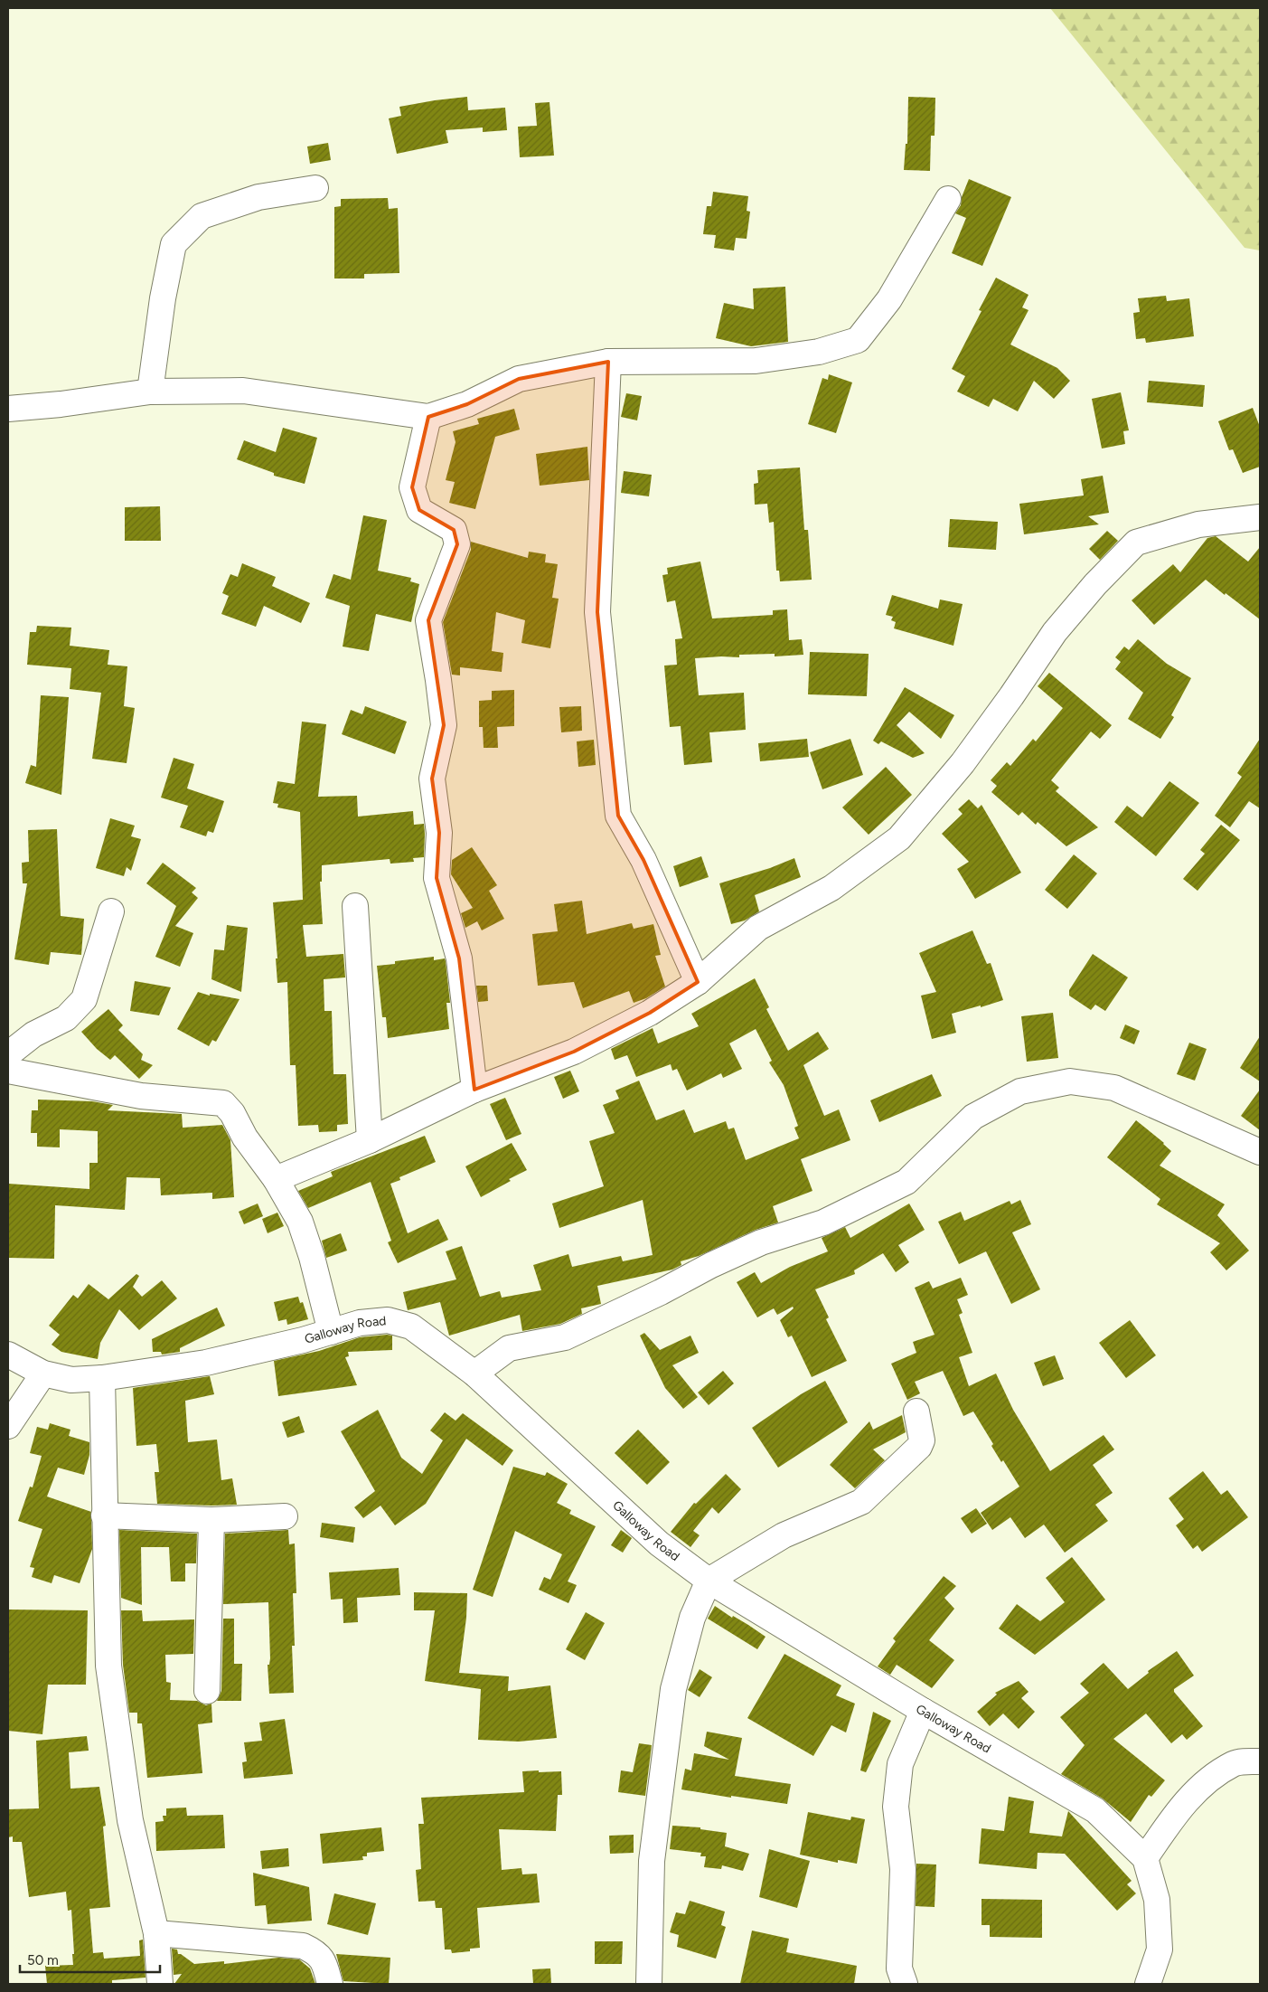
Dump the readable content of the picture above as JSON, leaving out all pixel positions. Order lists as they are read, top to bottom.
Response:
{
  "streets": {
    "street": ["Galloway Road"]
  },
  "scale_bar": "50 m"
}
